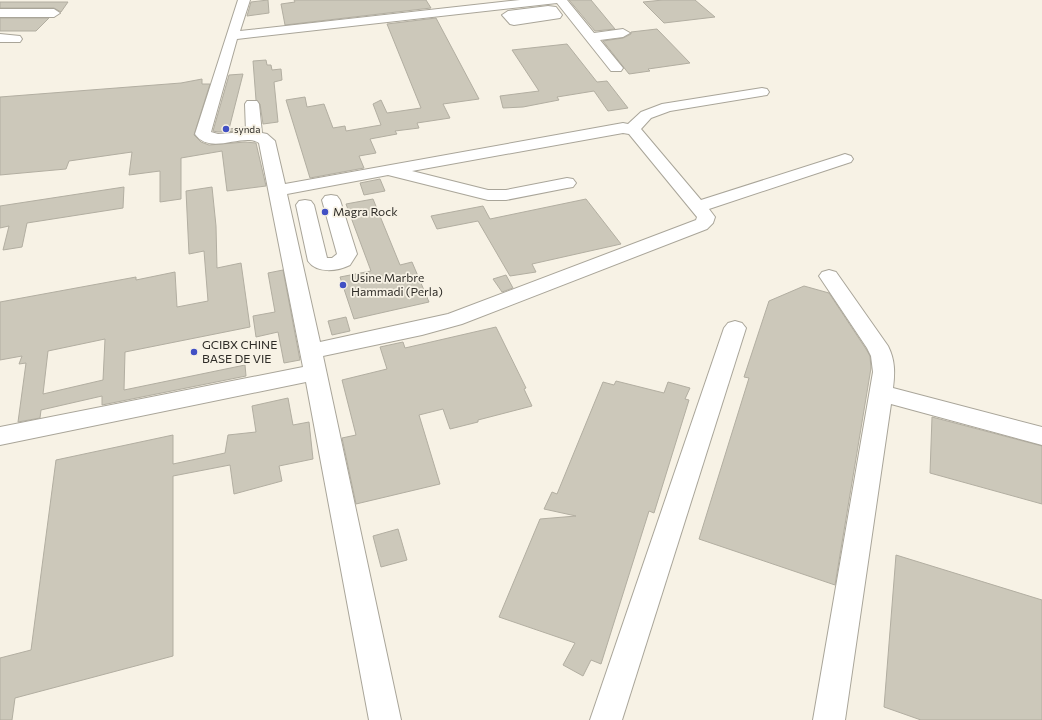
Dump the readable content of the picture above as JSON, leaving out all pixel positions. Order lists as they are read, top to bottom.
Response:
{
  "places": [
    "synda",
    "Magra Rock",
    "Usine Marbre Hammadi (Perla)",
    "GCIBX CHINE BASE DE VIE"
  ]
}
